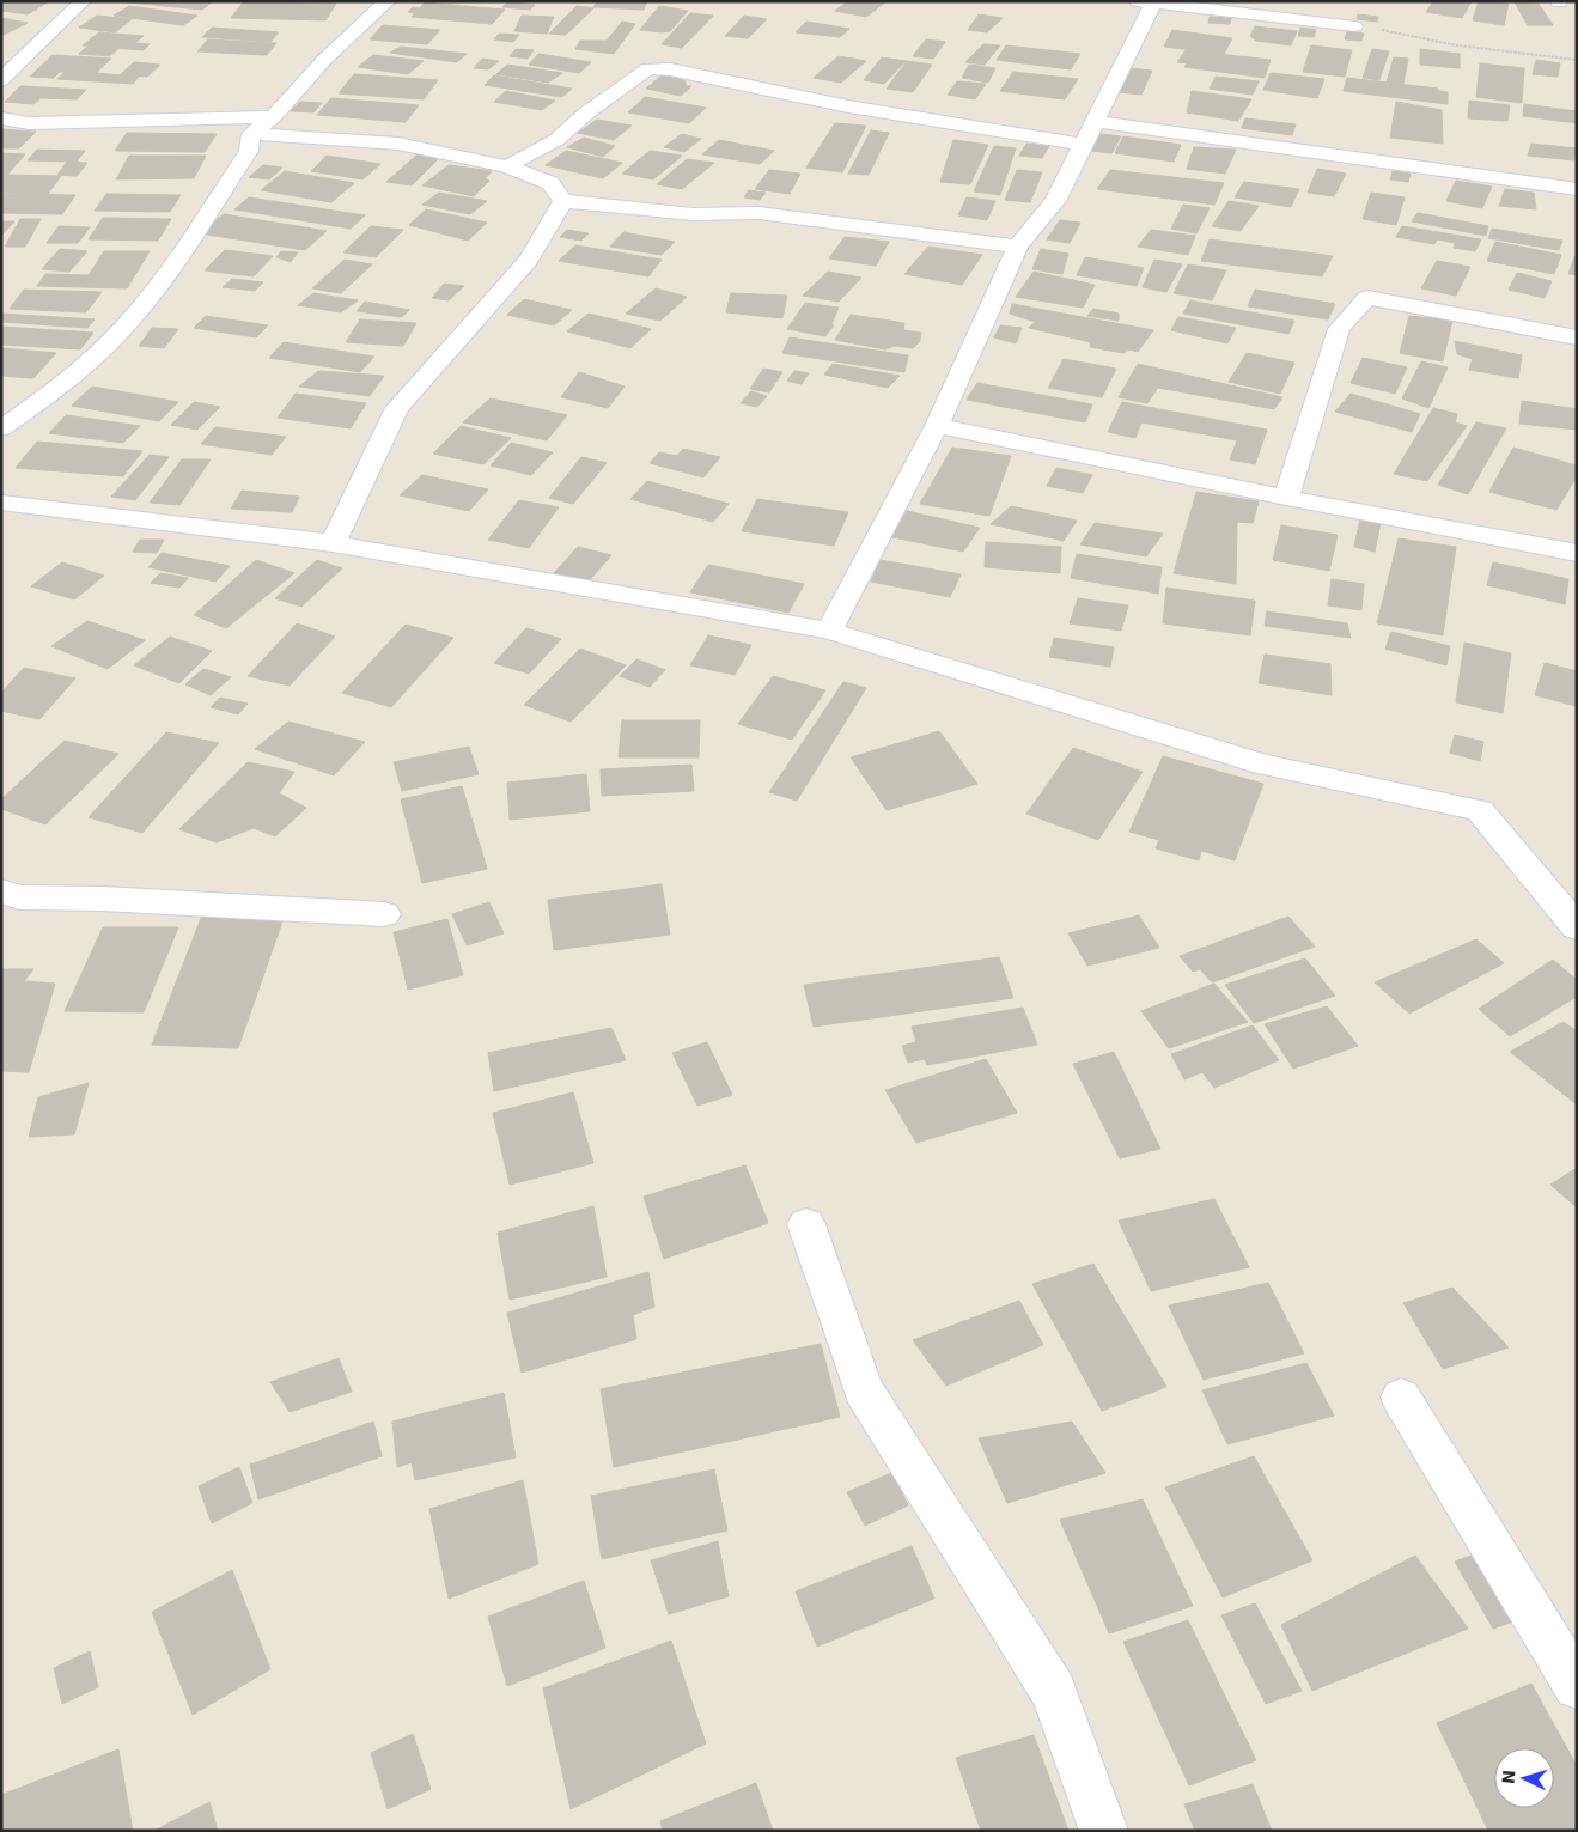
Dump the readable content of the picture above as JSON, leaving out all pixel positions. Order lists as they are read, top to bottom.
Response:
{
  "north": "left"
}
